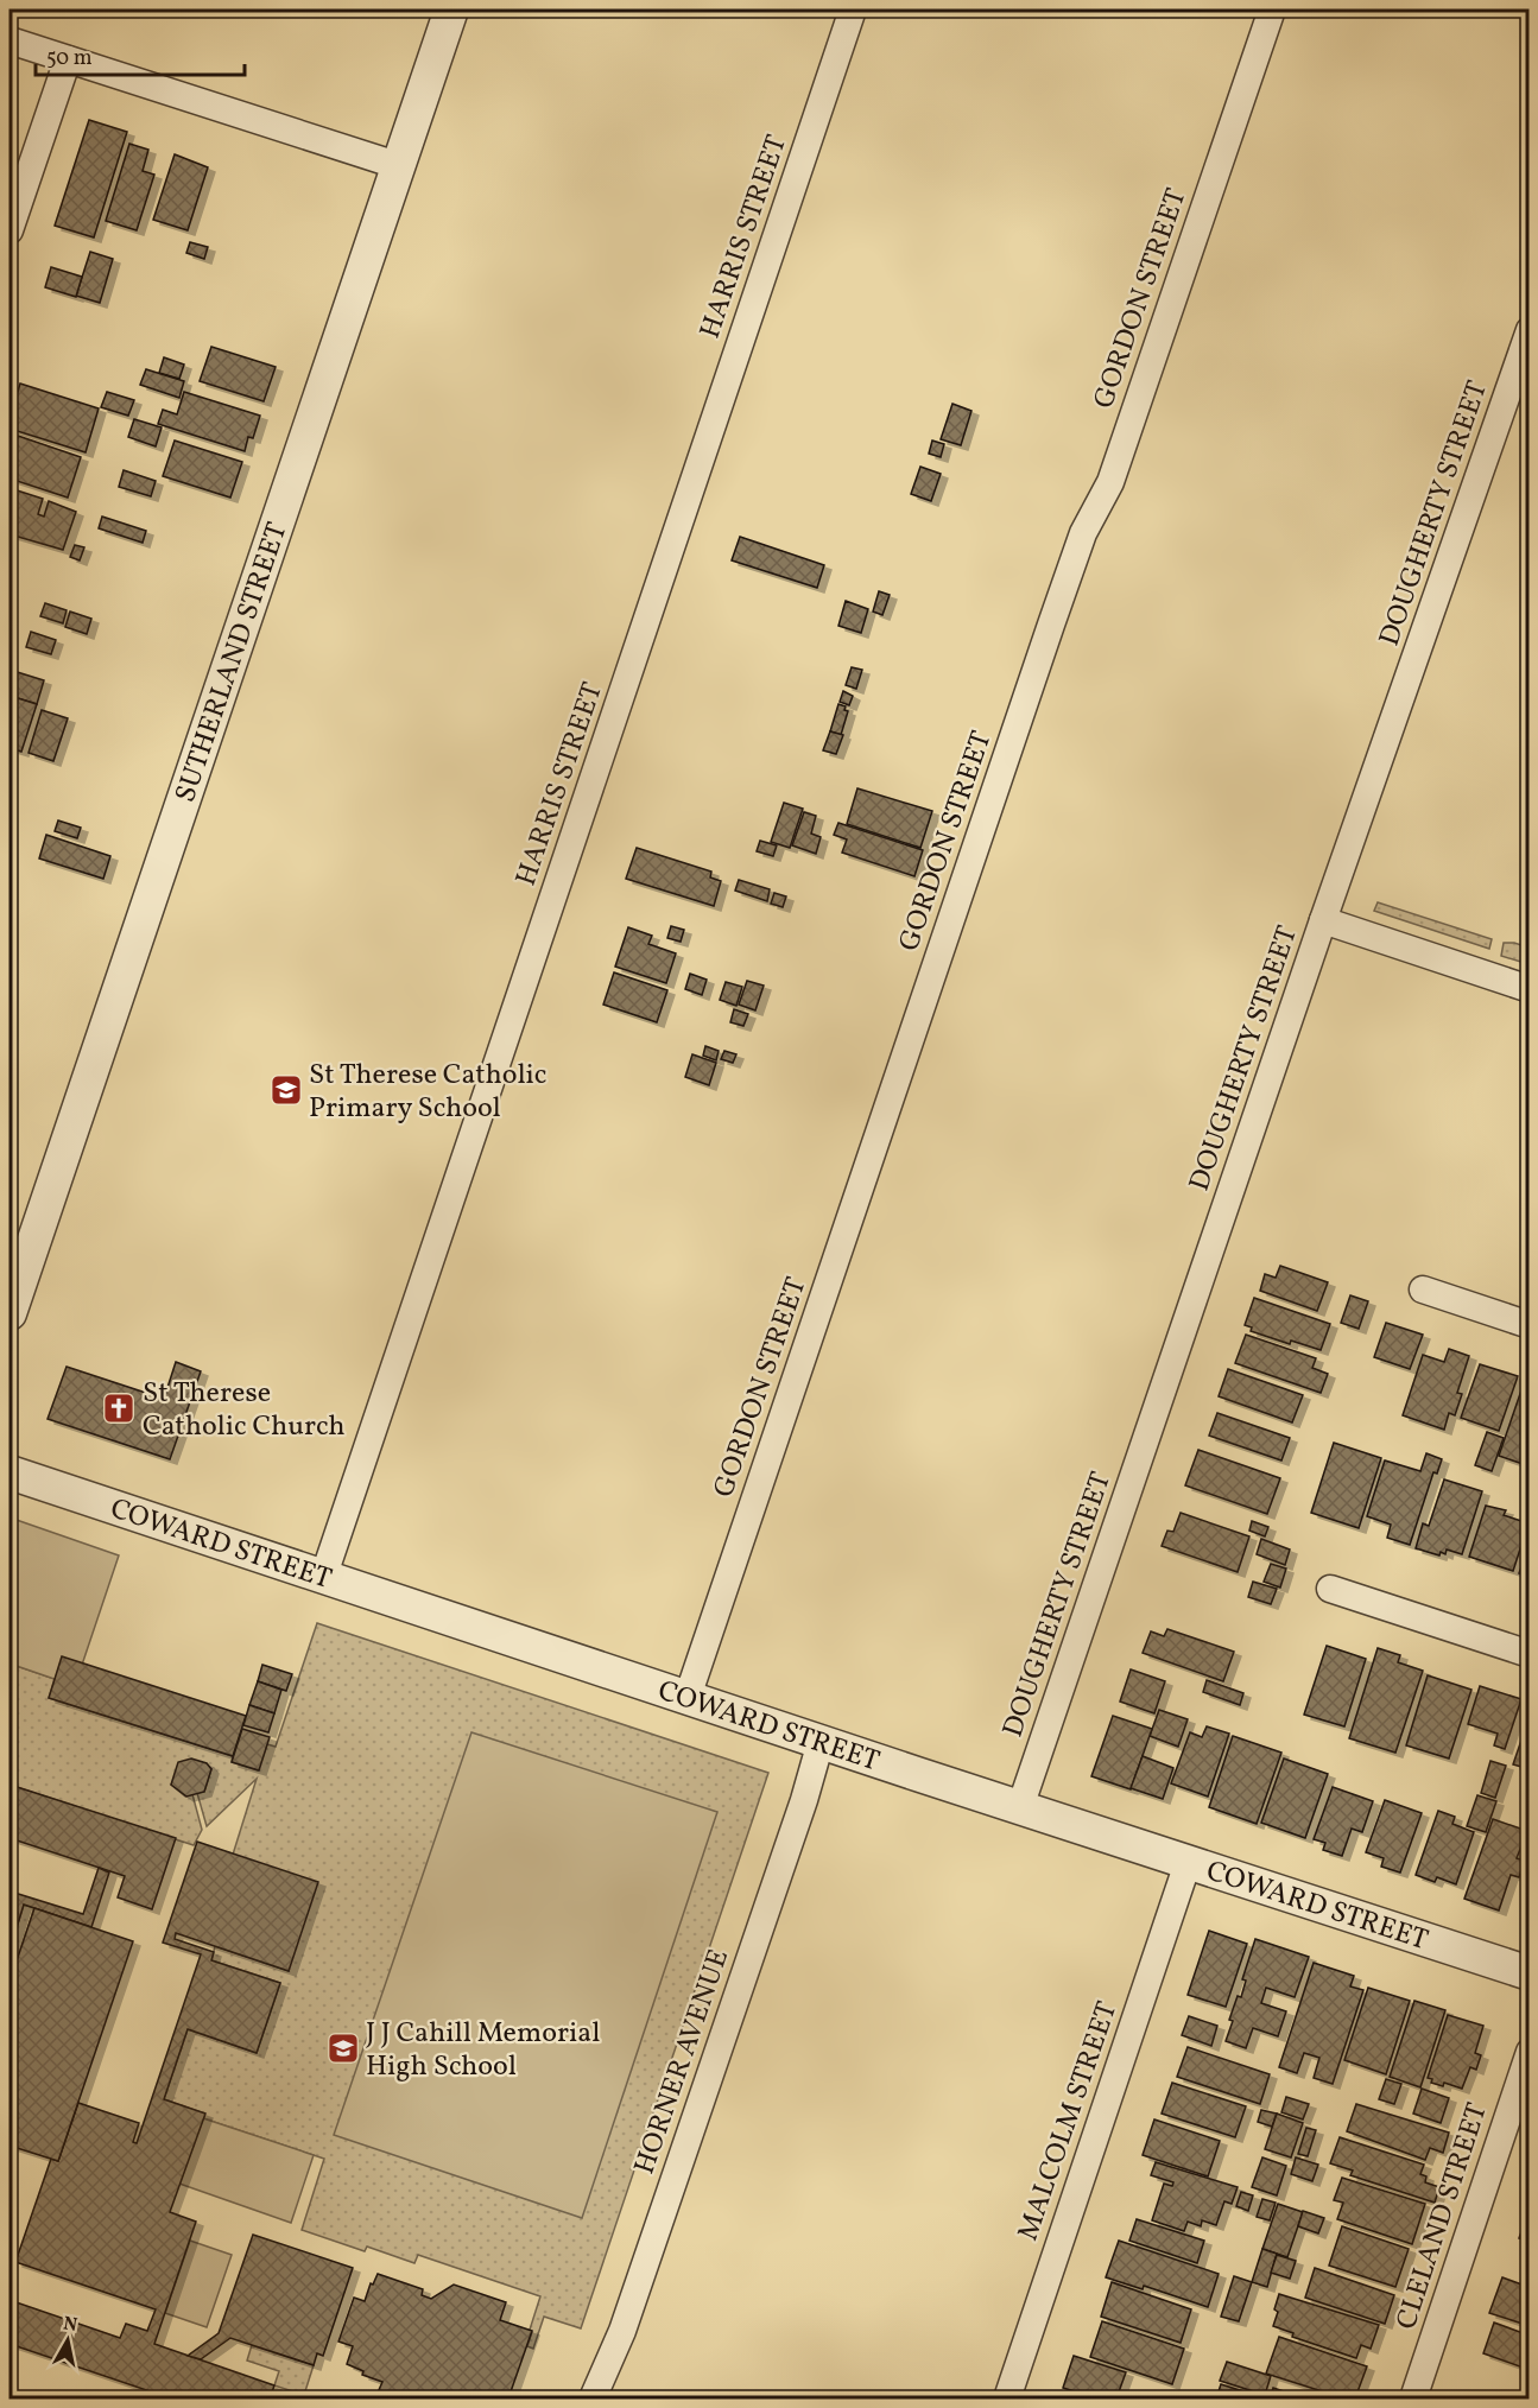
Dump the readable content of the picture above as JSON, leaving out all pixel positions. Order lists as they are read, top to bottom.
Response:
{
  "streets": {
    "street": [
      "HARRIS STREET",
      "GORDON STREET",
      "DOUGHERTY STREET",
      "SUTHERLAND STREET",
      "COWARD STREET",
      "HORNER AVENUE",
      "MALCOLM STREET",
      "CLELAND STREET"
    ]
  },
  "crossings": [
    ["HARRIS STREET", "COWARD STREET"],
    ["GORDON STREET", "COWARD STREET"],
    ["DOUGHERTY STREET", "COWARD STREET"],
    ["COWARD STREET", "HORNER AVENUE"],
    ["COWARD STREET", "MALCOLM STREET"]
  ],
  "places": {
    "school or university": ["St Therese Catholic Primary School", "J J Cahill Memorial High School"],
    "church": ["St Therese Catholic Church"]
  },
  "scale_bar": "50 m",
  "north": "top"
}
